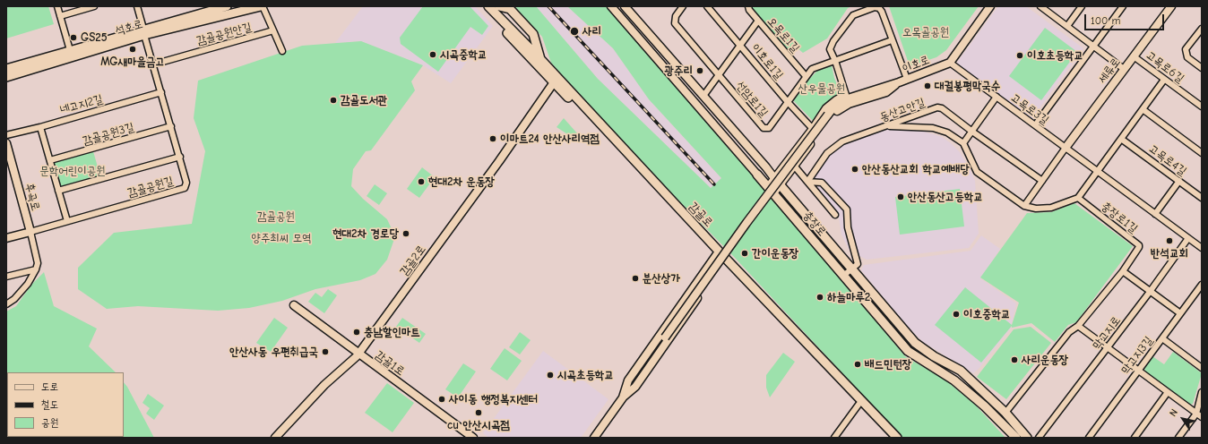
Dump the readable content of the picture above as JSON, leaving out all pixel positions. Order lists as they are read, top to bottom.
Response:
{
  "streets": {
    "main road": ["석호로", "감골로", "충장로"],
    "street": [
      "감골공원안길",
      "오목로1길",
      "이호로1길",
      "이호로",
      "고목로6길",
      "세류로",
      "선암로1길",
      "네고지2길",
      "고목로3길",
      "동산고안길",
      "감골공원3길",
      "고목로4길",
      "감골공원길",
      "후곡로",
      "충장로1길",
      "감골2로",
      "막고지로",
      "막고지3길",
      "감골1로"
    ]
  },
  "crossings": [
    ["석호로", "감골공원길"],
    ["감골공원안길", "감골공원길"],
    ["오목로1길", "선암로1길"],
    ["이호로1길", "선암로1길"],
    ["이호로", "고목로3길"],
    ["고목로6길", "세류로"],
    ["세류로", "고목로3길"],
    ["네고지2길", "감골공원길"],
    ["고목로3길", "막고지로"],
    ["감골공원3길", "감골공원길"],
    ["감골공원길", "후곡로"],
    ["감골로", "감골2로"],
    ["충장로1길", "충장로"],
    ["감골2로", "감골1로"]
  ],
  "parks": [
    "오목골공원",
    "산우물공원",
    "문학어린이공원",
    "감골공원",
    "양주최씨 모역"
  ],
  "places": [
    "사리",
    "GS25",
    "MG새마을금고",
    "시곡중학교",
    "이호초등학교",
    "광주리",
    "대궐봉평막국수",
    "감골도서관",
    "이마트24 안산사리역점",
    "안산동산교회 학교예배당",
    "현대2차 운동장",
    "안산동산고등학교",
    "현대2차 경로당",
    "반석교회",
    "간이운동장",
    "분산상가",
    "하늘마루2",
    "이호중학교",
    "충남할인마트",
    "안산사동 우편취급국",
    "사리운동장",
    "배드민턴장",
    "시곡초등학교",
    "사이동 행정복지센터",
    "cu 안산시곡점"
  ],
  "legend": ["도로", "철도", "공원"],
  "scale_bar": "100 m",
  "north": "top left"
}
